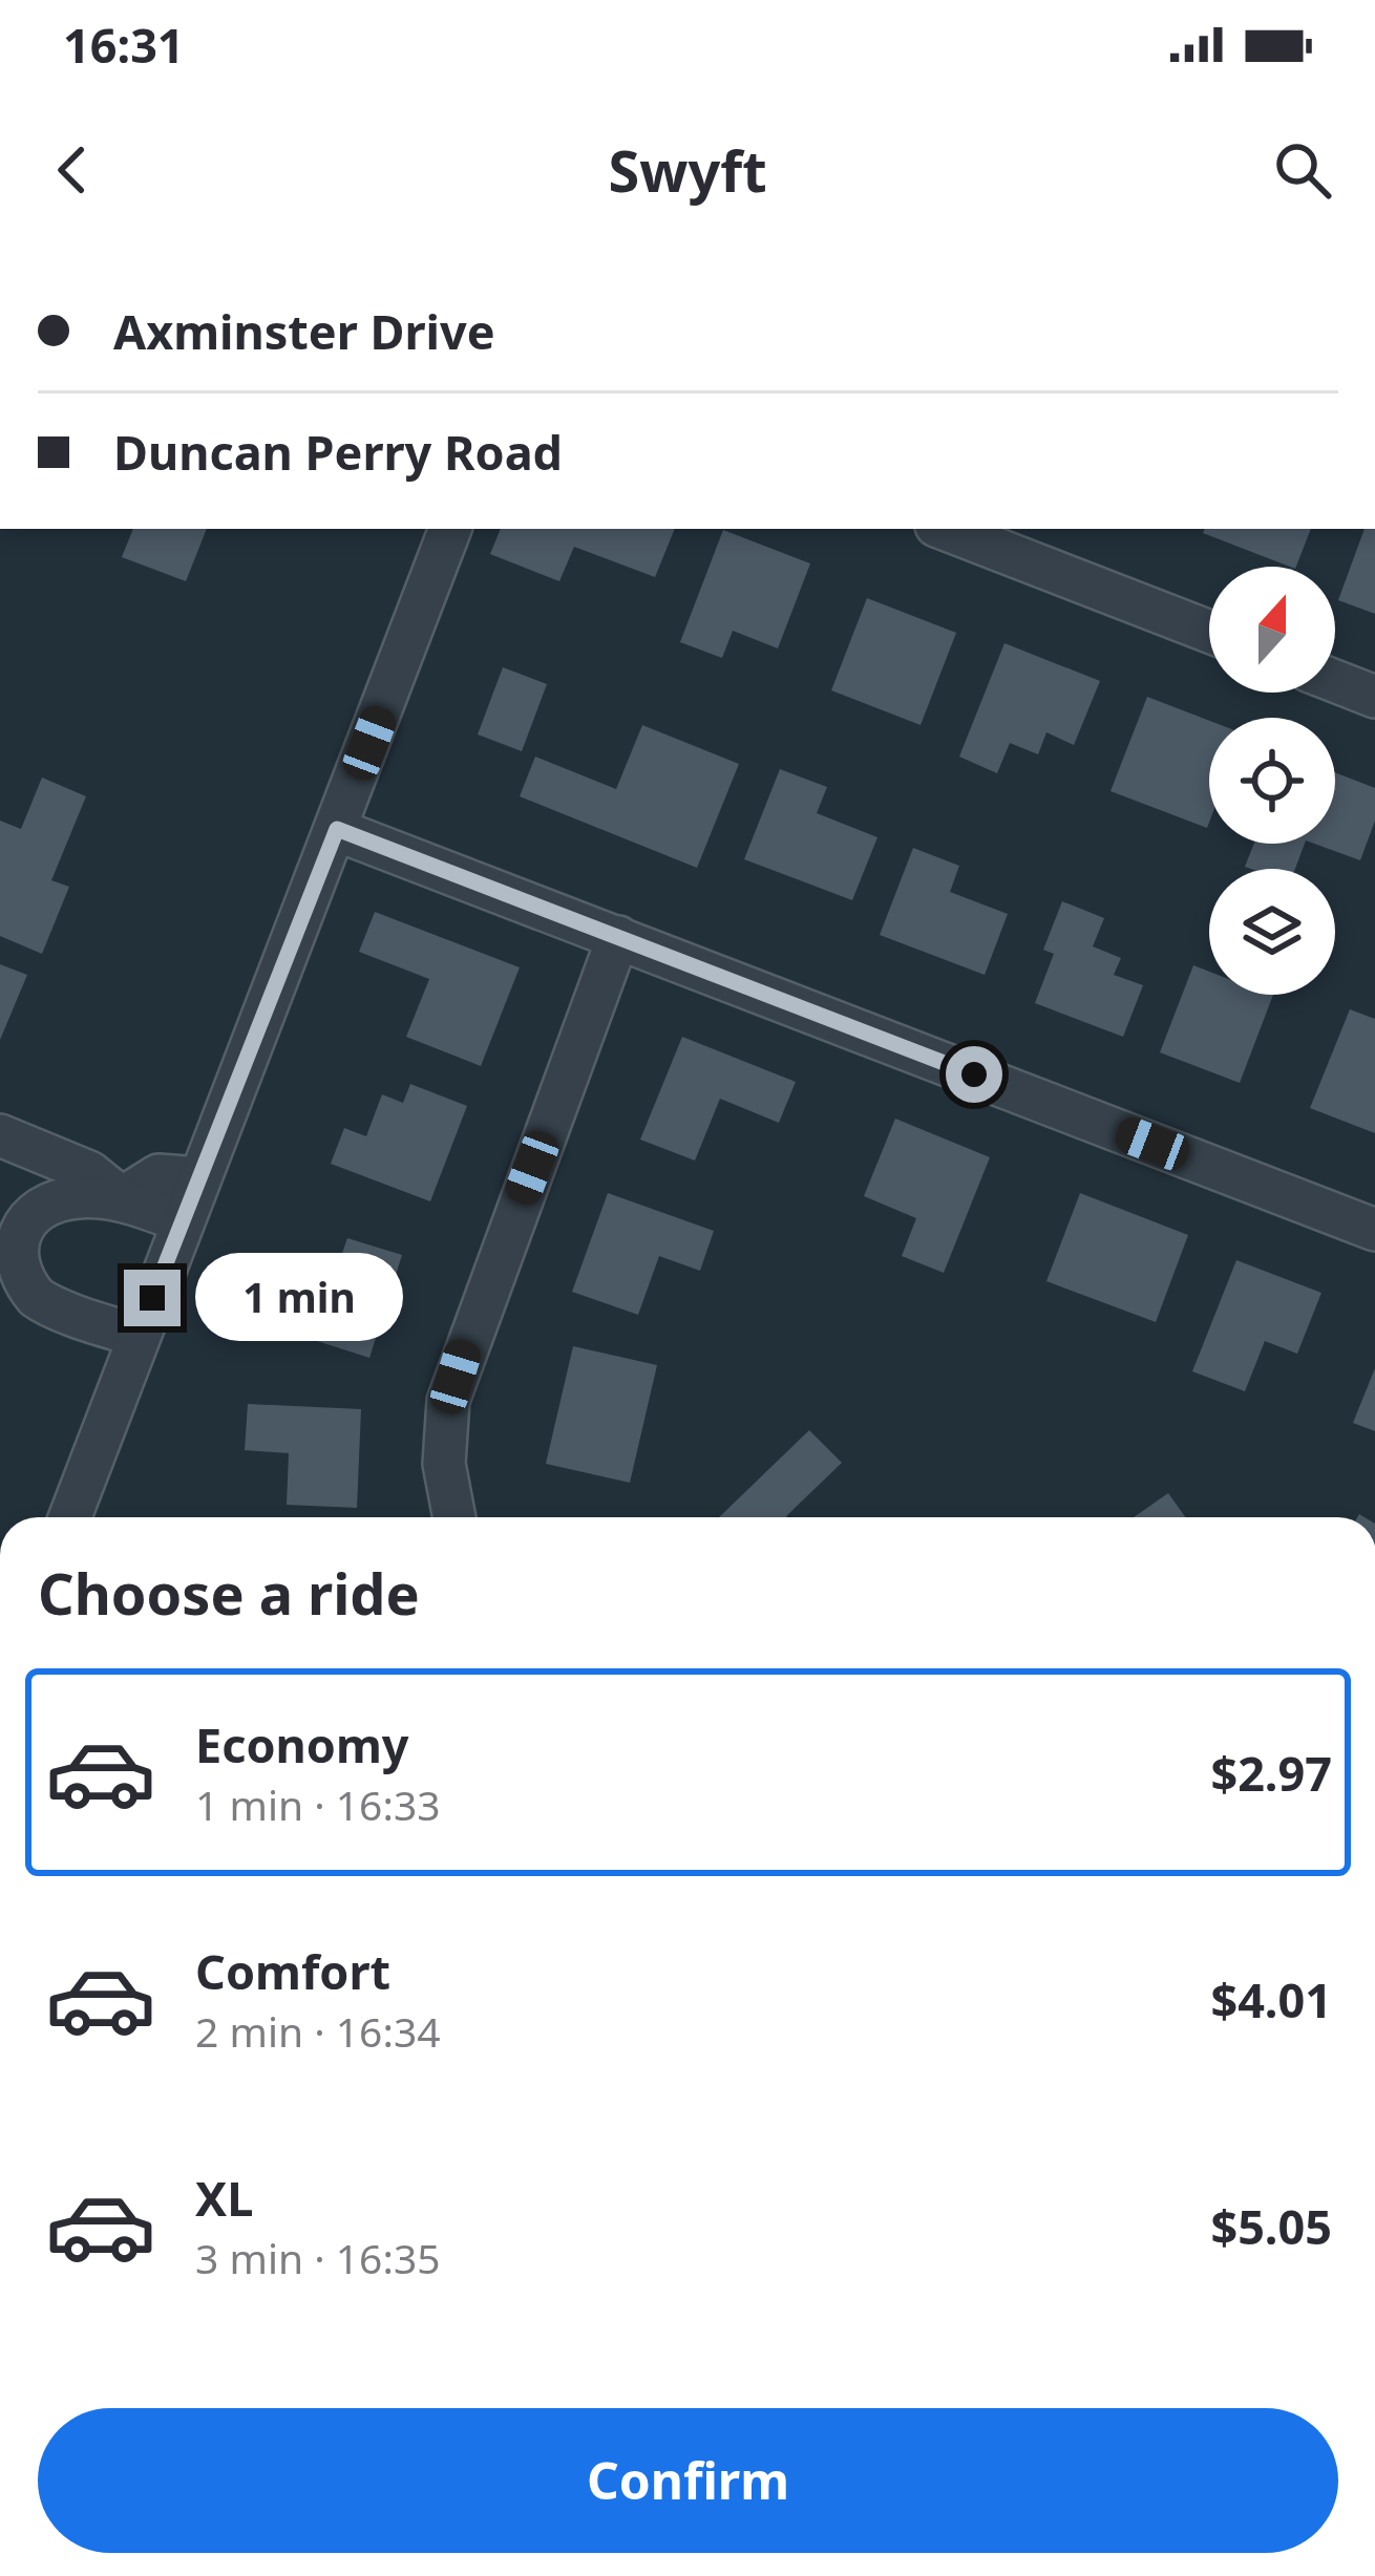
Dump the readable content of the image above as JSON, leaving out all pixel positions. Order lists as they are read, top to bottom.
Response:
{
  "north": "top",
  "page": {
    "status": "16:31",
    "header": "Swyft",
    "banner": ["Axminster Drive", "Duncan Perry Road"],
    "bubble": "1 min",
    "heading": "Choose a ride",
    "list": [
      {
        "name": "Economy",
        "note": "1 min · 16:33",
        "value": "$2.97"
      },
      {
        "name": "Comfort",
        "note": "2 min · 16:34",
        "value": "$4.01"
      },
      {
        "name": "XL",
        "note": "3 min · 16:35",
        "value": "$5.05"
      }
    ],
    "buttons": "Confirm"
  }
}
